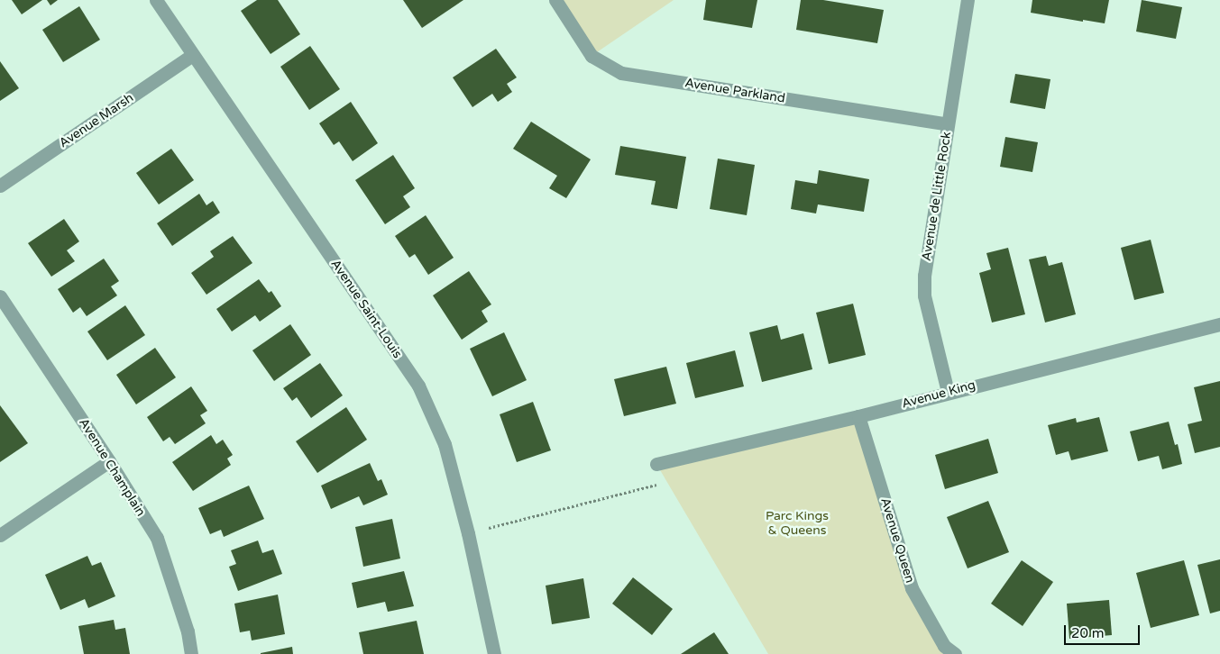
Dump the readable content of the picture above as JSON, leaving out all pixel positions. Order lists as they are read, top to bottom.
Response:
{
  "streets": {
    "street": [
      "Avenue Parkland",
      "Avenue Marsh",
      "Avenue de Little Rock",
      "Avenue Saint-Louis",
      "Avenue King",
      "Avenue Champlain",
      "Avenue Queen"
    ]
  },
  "crossings": [
    ["Avenue Parkland", "Avenue de Little Rock"],
    ["Avenue Marsh", "Avenue Saint-Louis"],
    ["Avenue de Little Rock", "Avenue King"],
    ["Avenue King", "Avenue Queen"]
  ],
  "parks": ["Parc Kings & Queens"],
  "scale_bar": "20 m"
}
